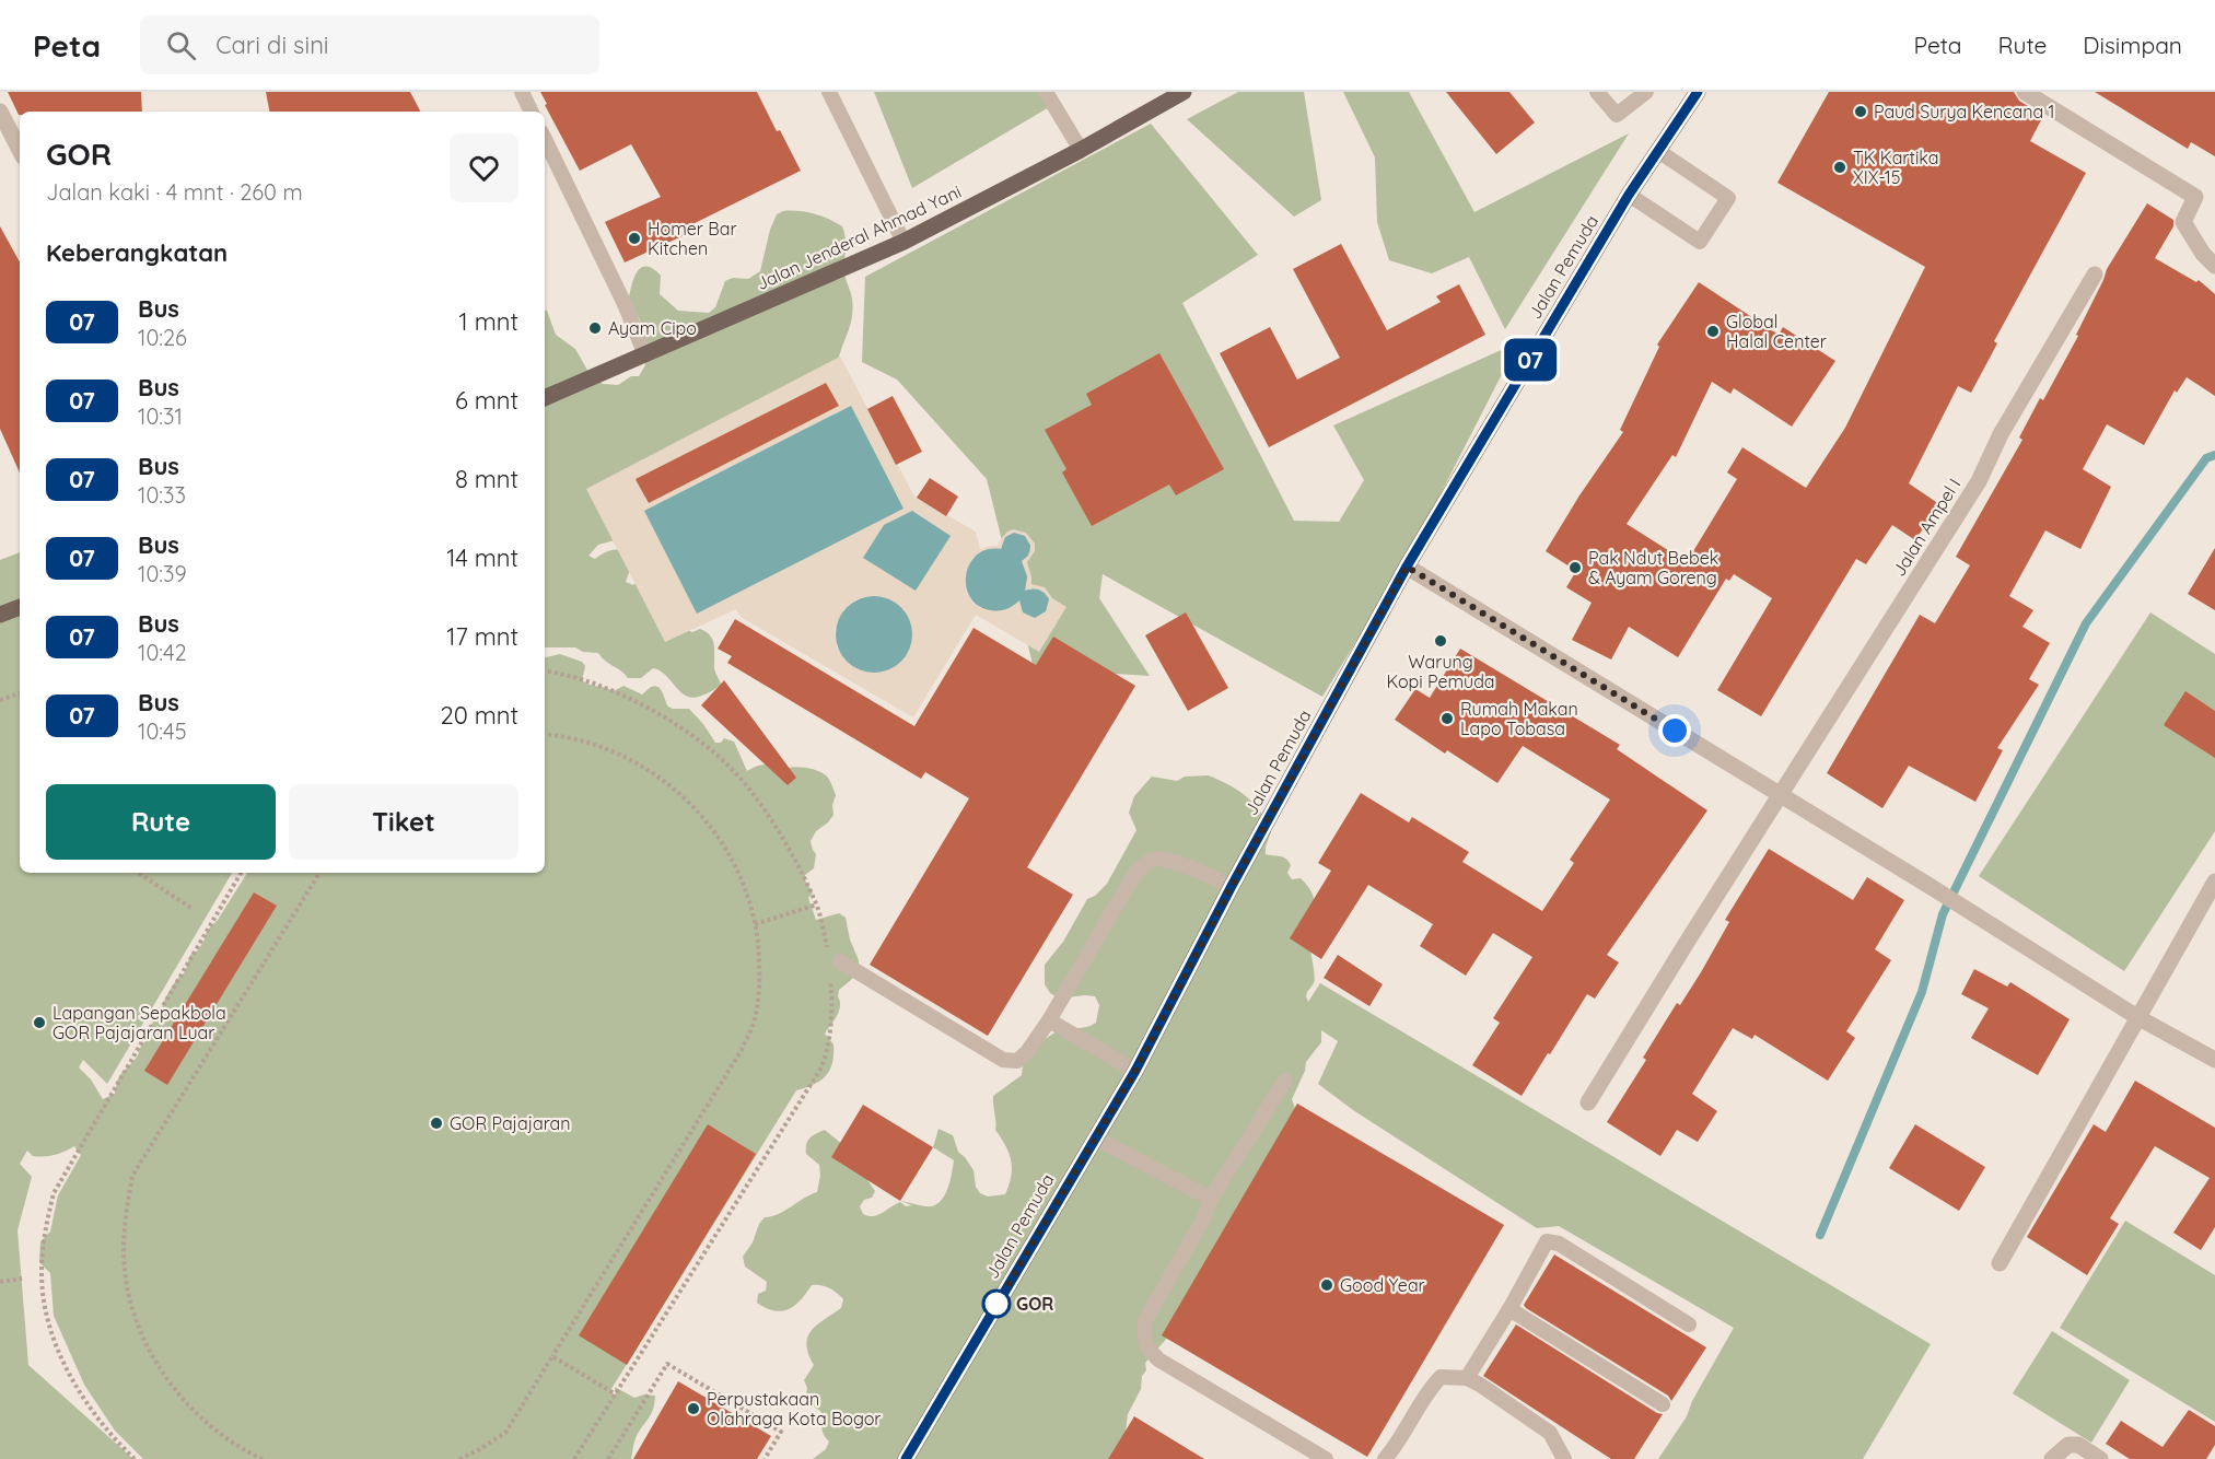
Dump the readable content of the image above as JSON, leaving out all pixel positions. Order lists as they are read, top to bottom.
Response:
{
  "streets": {
    "main road": ["Jalan Jenderal Ahmad Yani", "Jalan Pemuda"],
    "street": ["Jalan Ampel I"]
  },
  "places": [
    "Paud Surya Kencana 1",
    "TK Kartika XIX-15",
    "Homer Bar Kitchen",
    "Ayam Cipo",
    "Global Halal Center",
    "Pak Ndut Bebek & Ayam Goreng",
    "Warung Kopi Pemuda",
    "Rumah Makan Lapo Tobasa",
    "Lapangan Sepakbola GOR Pajajaran Luar",
    "GOR Pajajaran",
    "Good Year",
    "GOR",
    "Perpustakaan Olahraga Kota Bogor"
  ],
  "lines": ["bus line 07"],
  "page": {
    "header": "Peta",
    "search": "Cari di sini",
    "nav": ["Peta", "Rute", "Disimpan"],
    "on_map": "07",
    "heading": [
      ["GOR", "Jalan kaki · 4 mnt · 260 m"],
      "Keberangkatan"
    ],
    "list": [
      {
        "mark": "07",
        "name": "Bus",
        "note": "10:26",
        "value": "1 mnt"
      },
      {
        "mark": "07",
        "name": "Bus",
        "note": "10:31",
        "value": "6 mnt"
      },
      {
        "mark": "07",
        "name": "Bus",
        "note": "10:33",
        "value": "8 mnt"
      },
      {
        "mark": "07",
        "name": "Bus",
        "note": "10:39",
        "value": "14 mnt"
      },
      {
        "mark": "07",
        "name": "Bus",
        "note": "10:42",
        "value": "17 mnt"
      },
      {
        "mark": "07",
        "name": "Bus",
        "note": "10:45",
        "value": "20 mnt"
      }
    ],
    "buttons": ["Rute", "Tiket"]
  }
}
